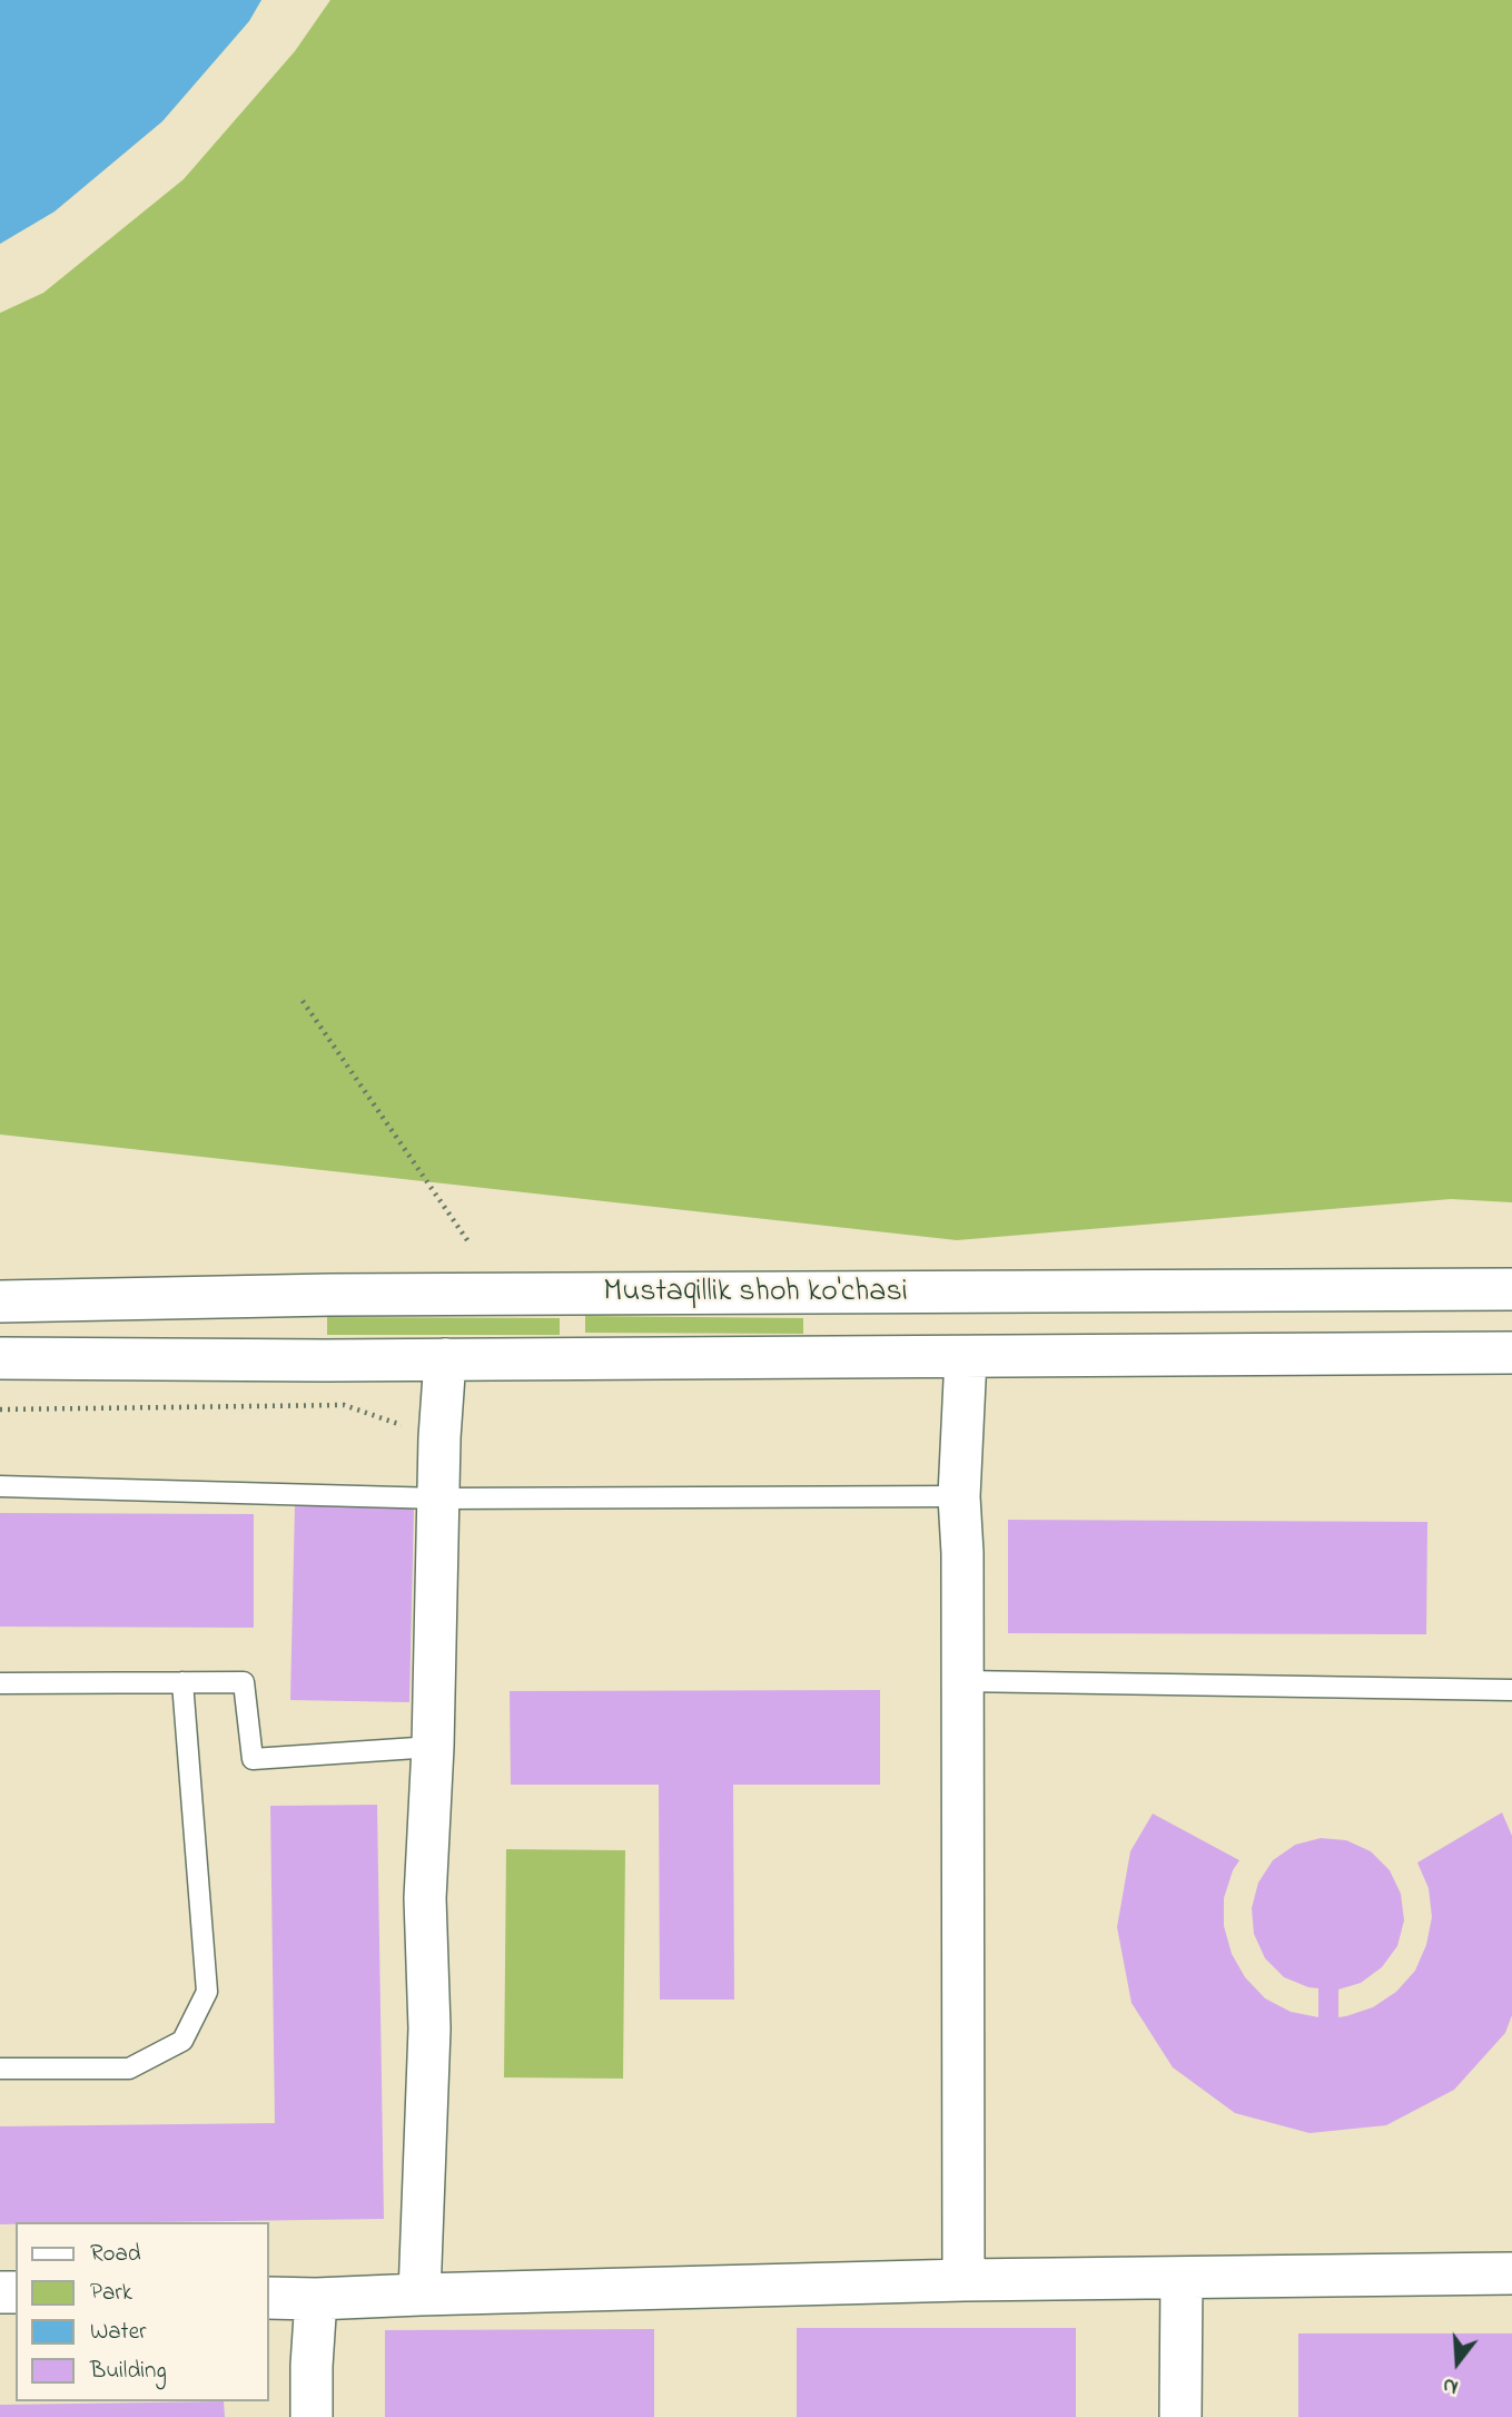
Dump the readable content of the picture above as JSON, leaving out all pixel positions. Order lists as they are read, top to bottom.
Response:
{
  "streets": {
    "street": ["Mustaqillik shoh ko'chasi"]
  },
  "legend": [
    "Road",
    "Park",
    "Water",
    "Building"
  ],
  "north": "bottom"
}
